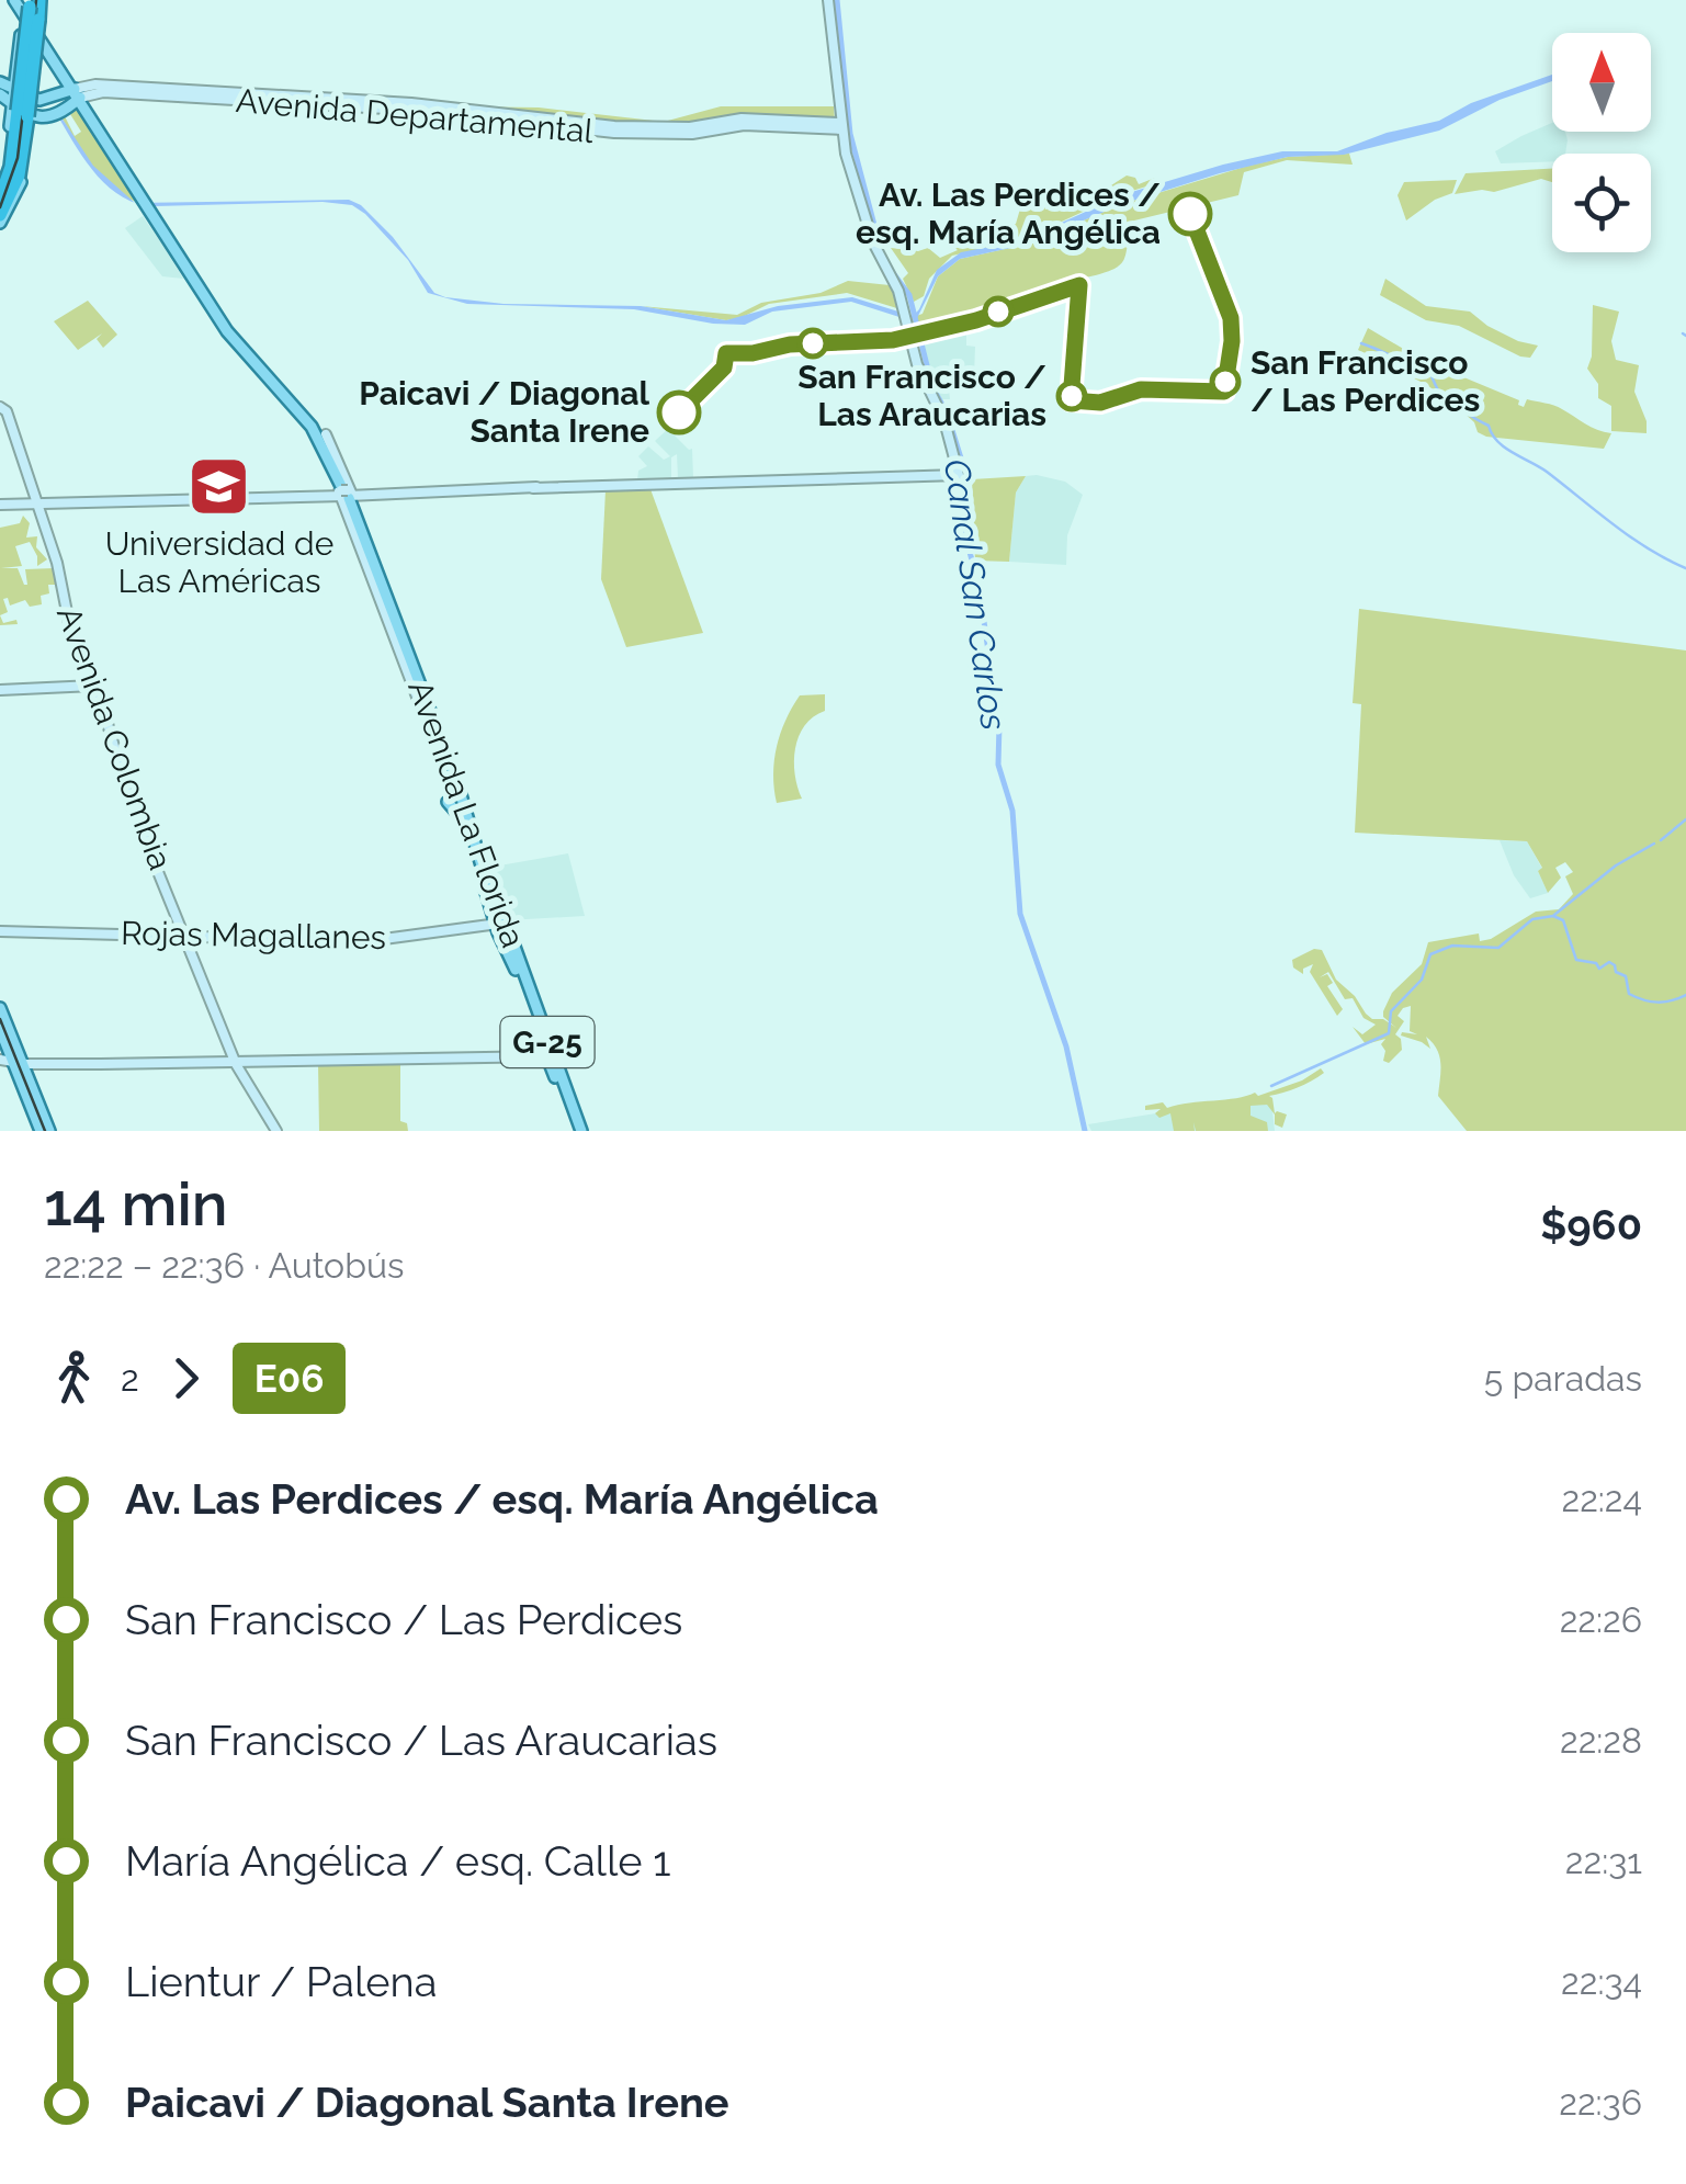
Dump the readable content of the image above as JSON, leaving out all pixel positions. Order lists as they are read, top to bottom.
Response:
{
  "streets": {
    "main road": [
      "Avenida Departamental",
      "Avenida Colombia",
      "Avenida La Florida",
      "Rojas Magallanes",
      "G-25"
    ]
  },
  "crossings": [
    ["Avenida Departamental", "Avenida La Florida"],
    ["Avenida Departamental", "G-25"],
    ["Avenida Colombia", "Rojas Magallanes"],
    ["Avenida La Florida", "Rojas Magallanes"],
    ["Avenida La Florida", "G-25"]
  ],
  "water": ["Canal San Carlos"],
  "places": {
    "other": [
      "Av. Las Perdices / esq. María Angélica",
      "San Francisco / Las Perdices",
      "San Francisco / Las Araucarias",
      "Paicavi / Diagonal Santa Irene"
    ],
    "school or university": ["Universidad de Las Américas"]
  },
  "lines": ["bus line E06"],
  "north": "top",
  "page": {
    "heading": ["14 min", "22:22 – 22:36 · Autobús", "$960"],
    "legs": ["2", "E06", "5 paradas"],
    "list": [
      {
        "name": "Av. Las Perdices / esq. María Angélica",
        "value": "22:24"
      },
      {
        "name": "San Francisco / Las Perdices",
        "value": "22:26"
      },
      {
        "name": "San Francisco / Las Araucarias",
        "value": "22:28"
      },
      {
        "name": "María Angélica / esq. Calle 1",
        "value": "22:31"
      },
      {
        "name": "Lientur / Palena",
        "value": "22:34"
      },
      {
        "name": "Paicavi / Diagonal Santa Irene",
        "value": "22:36"
      }
    ]
  }
}
